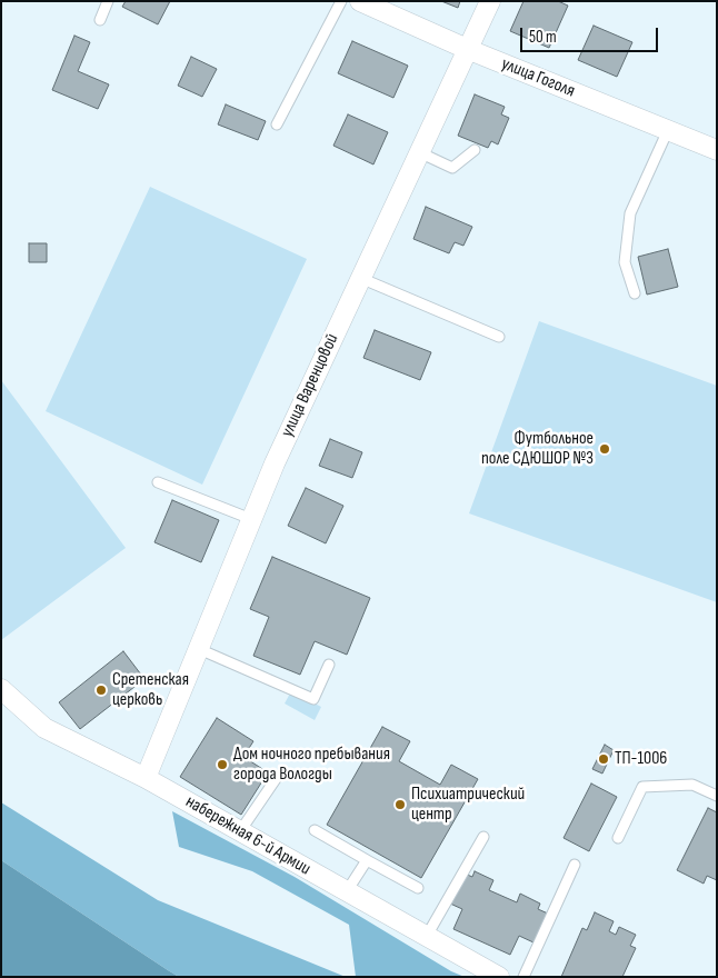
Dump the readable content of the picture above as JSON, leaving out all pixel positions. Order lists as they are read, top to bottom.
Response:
{
  "streets": {
    "street": ["улица Гоголя", "улица Варенцовой", "набережная 6-й Армии"]
  },
  "crossings": [
    ["улица Гоголя", "улица Варенцовой"],
    ["улица Варенцовой", "набережная 6-й Армии"]
  ],
  "places": [
    "Футбольное поле СДЮШОР №3",
    "Сретенская церковь",
    "ТП-1006",
    "Дом ночного пребывания города Вологды",
    "Психиатрический центр"
  ],
  "scale_bar": "50 m"
}
